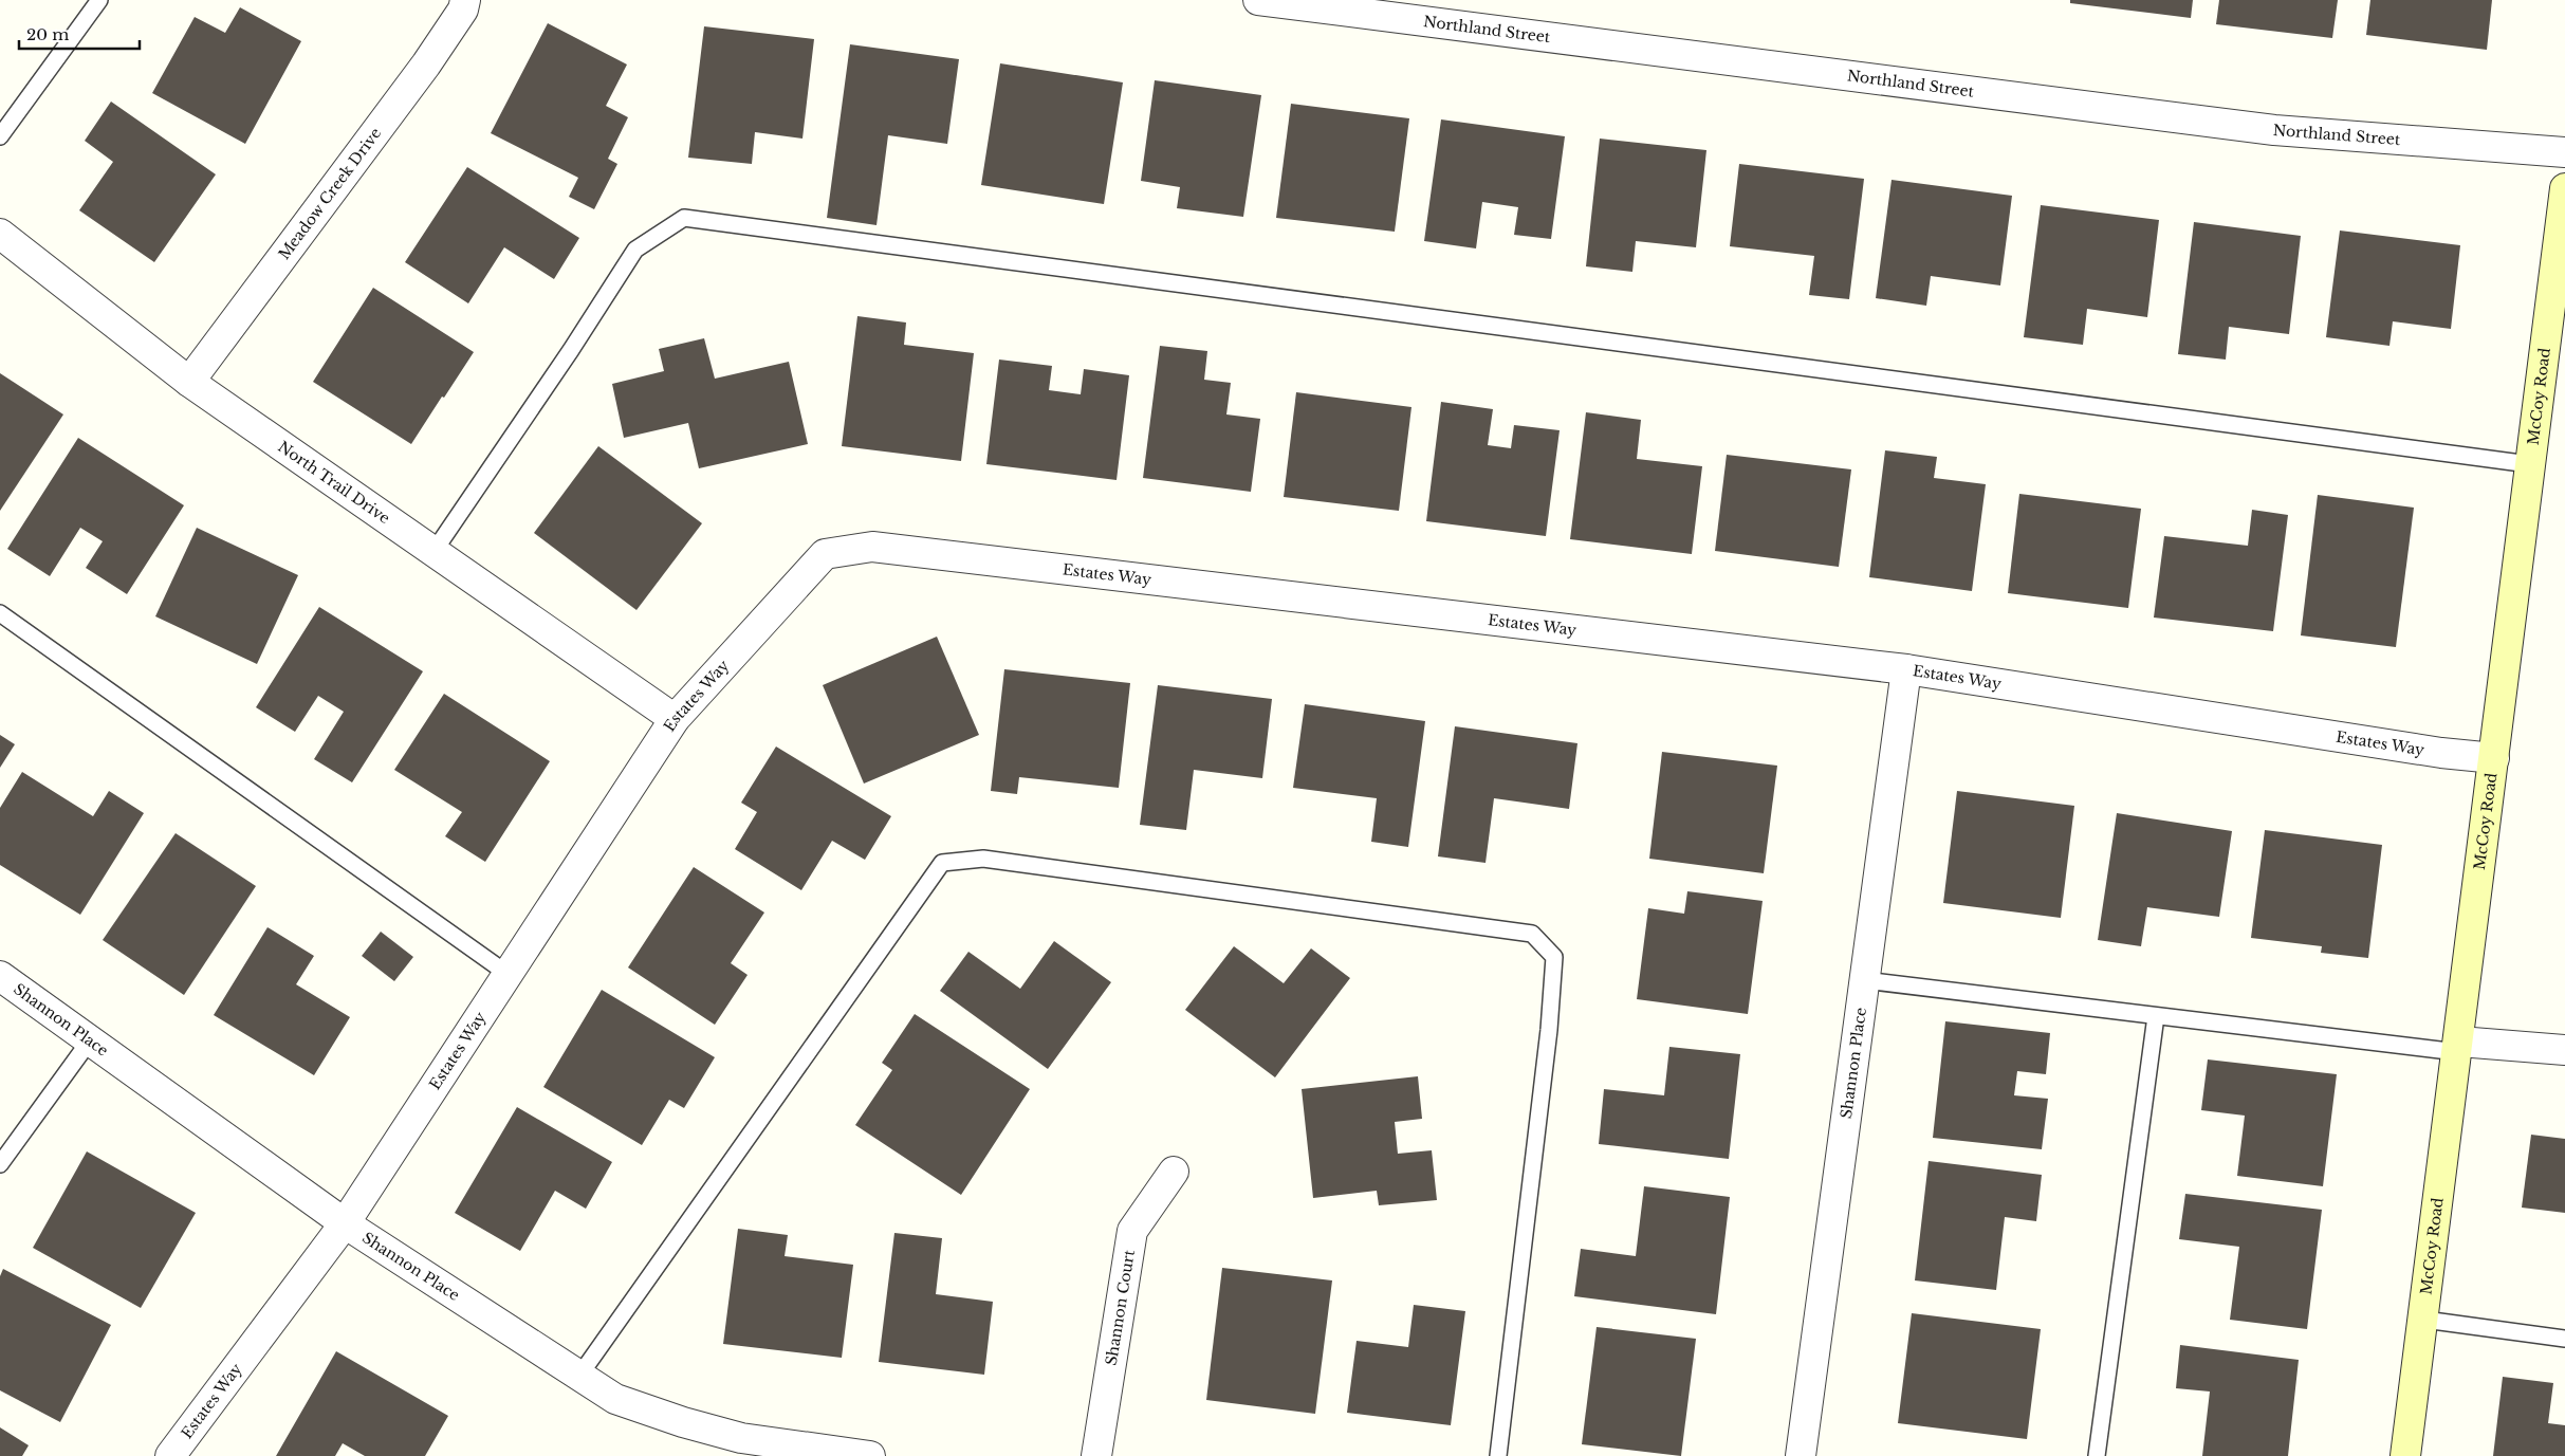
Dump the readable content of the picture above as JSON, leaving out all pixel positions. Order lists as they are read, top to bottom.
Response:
{
  "streets": {
    "street": [
      "Northland Street",
      "Meadow Creek Drive",
      "McCoy Road",
      "North Trail Drive",
      "Estates Way",
      "Shannon Place",
      "Shannon Court"
    ]
  },
  "crossings": [
    ["Meadow Creek Drive", "North Trail Drive"],
    ["McCoy Road", "Estates Way"],
    ["North Trail Drive", "Estates Way"],
    ["Estates Way", "Shannon Place"]
  ],
  "scale_bar": "20 m"
}
